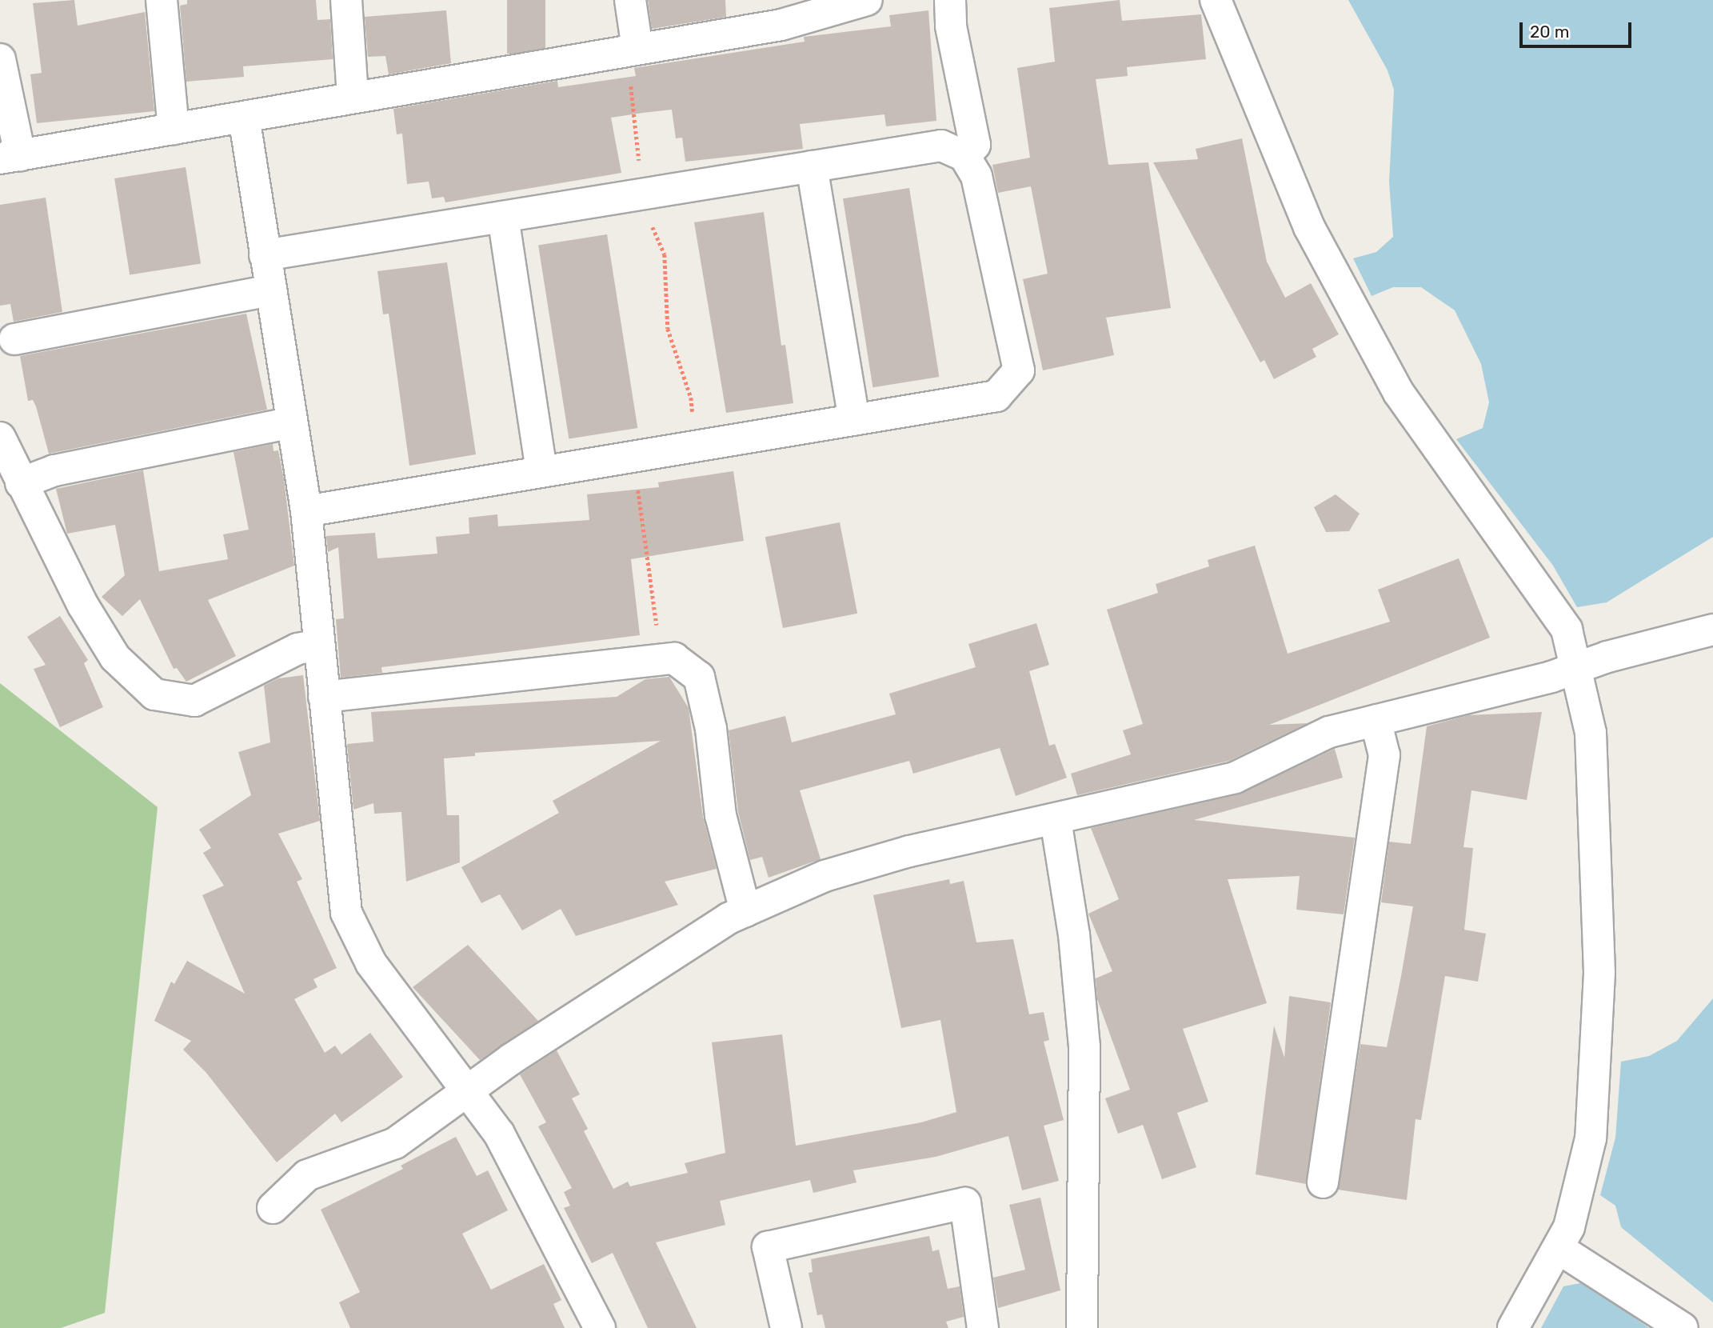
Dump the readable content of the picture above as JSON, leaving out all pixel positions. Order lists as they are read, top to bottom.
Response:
{
  "scale_bar": "20 m"
}
